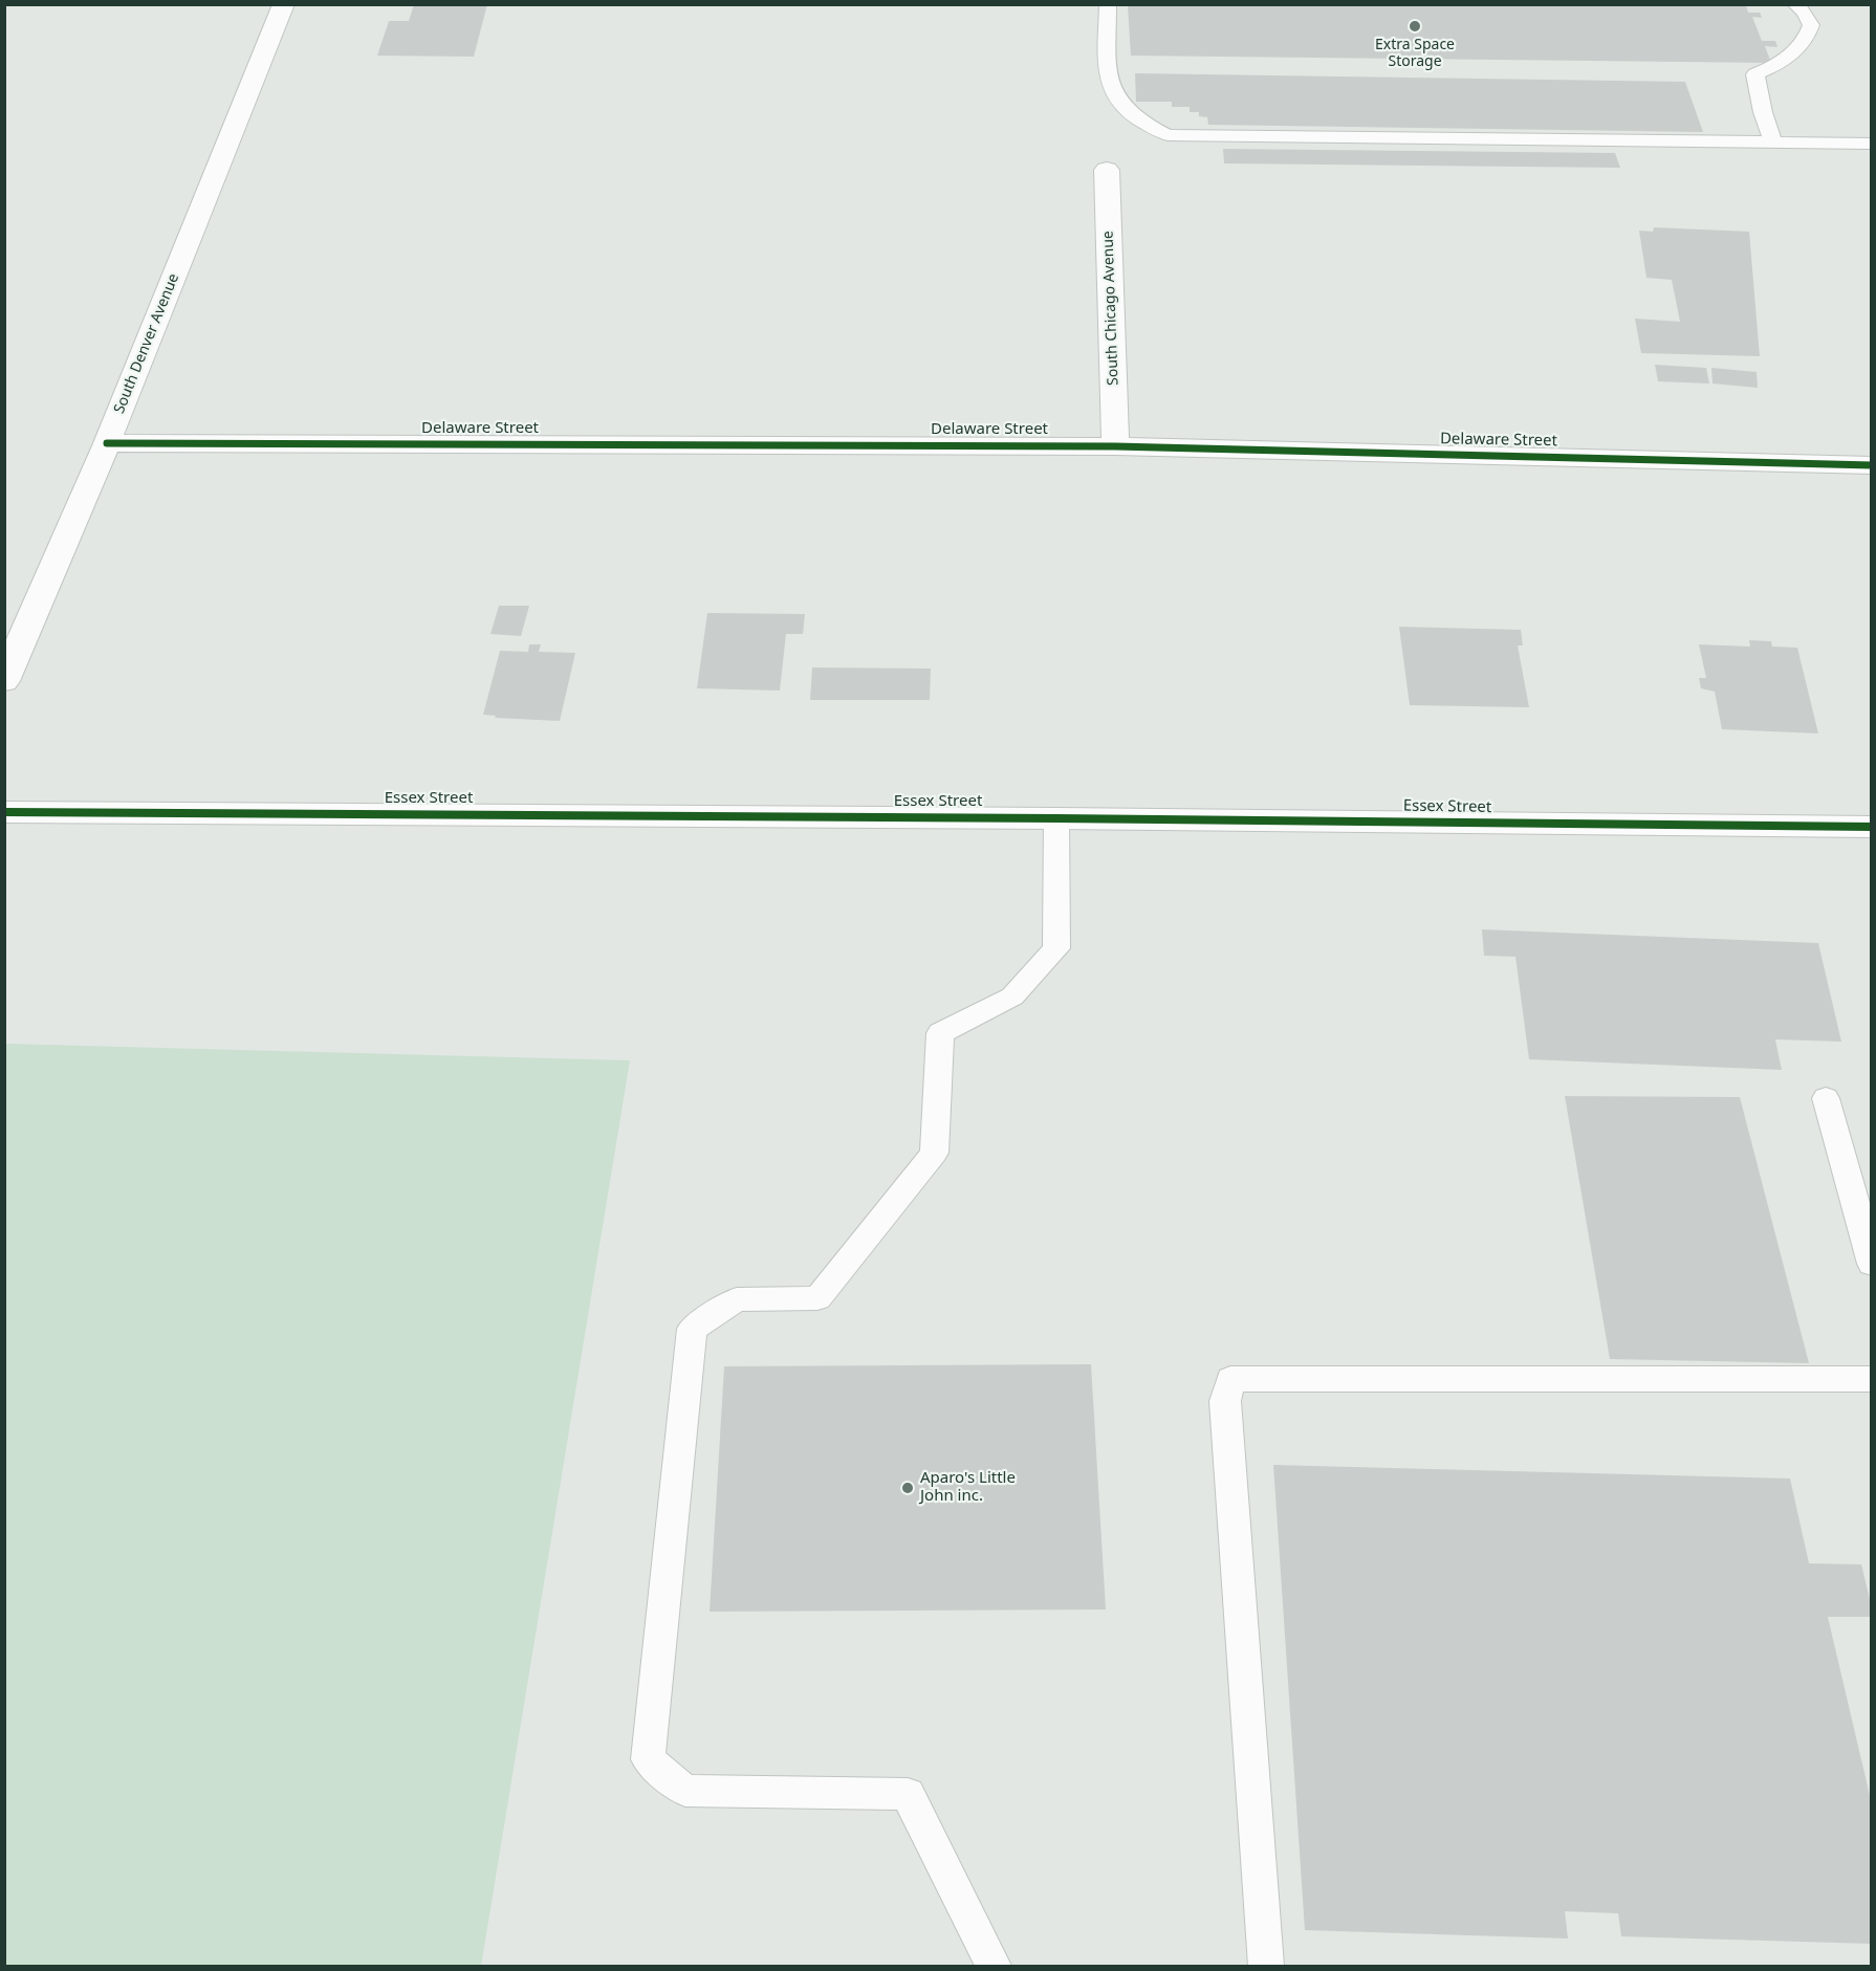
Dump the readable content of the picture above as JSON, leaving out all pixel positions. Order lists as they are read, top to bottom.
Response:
{
  "streets": {
    "street": [
      "South Chicago Avenue",
      "South Denver Avenue",
      "Delaware Street",
      "Essex Street"
    ]
  },
  "crossings": [
    ["South Chicago Avenue", "Delaware Street"],
    ["South Denver Avenue", "Delaware Street"]
  ],
  "places": ["Extra Space Storage", "Aparo's Little John inc."]
}
